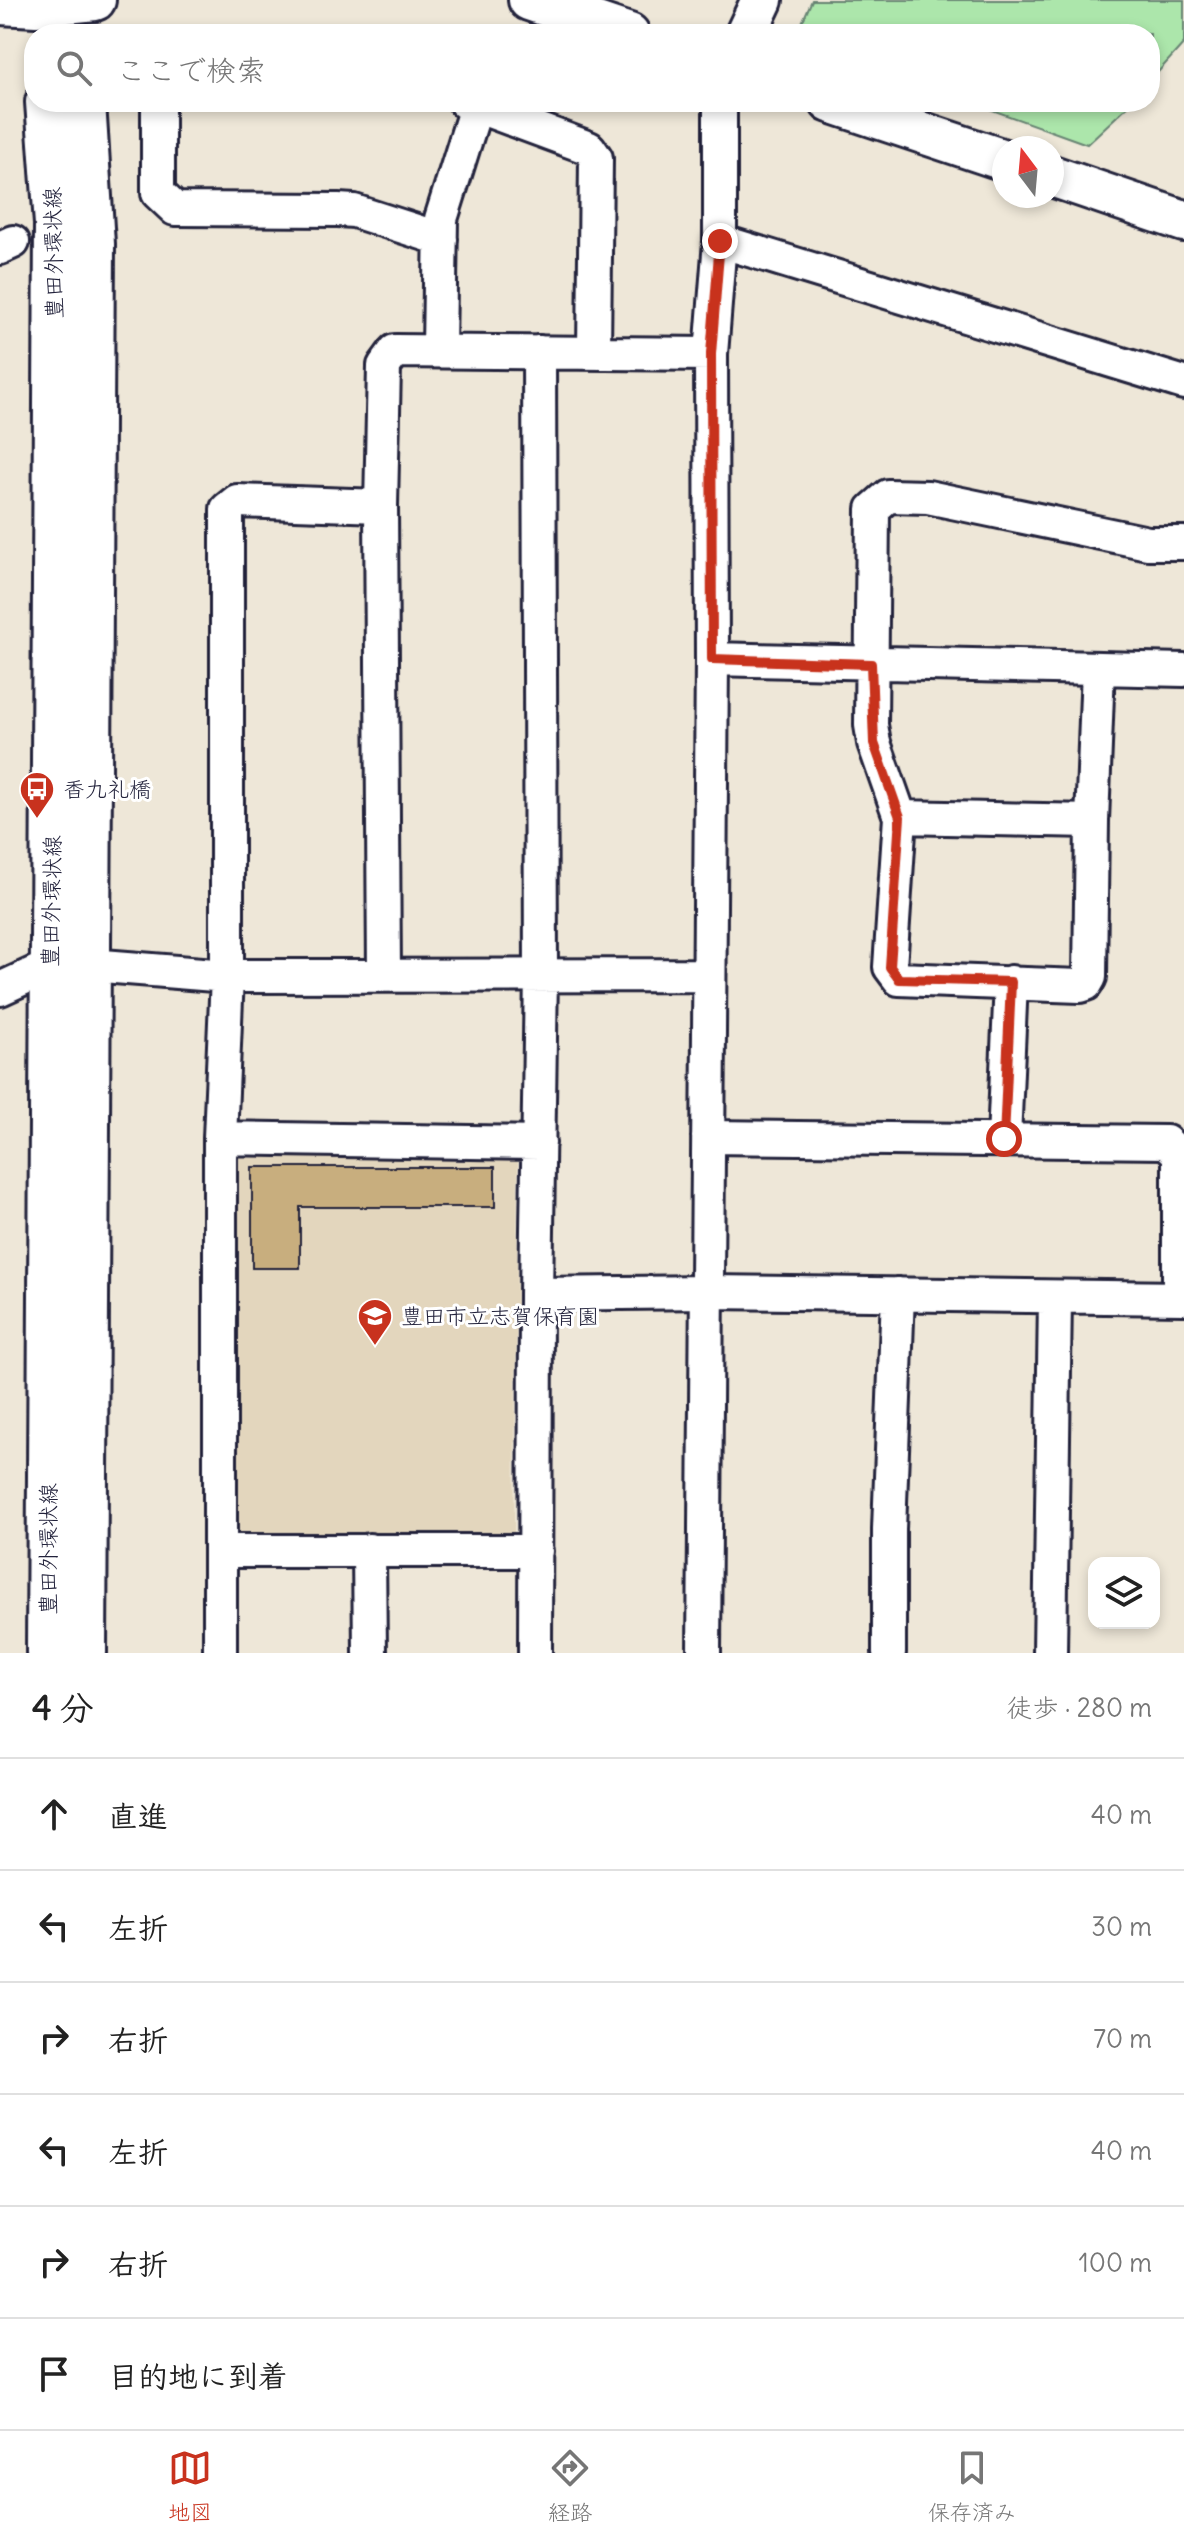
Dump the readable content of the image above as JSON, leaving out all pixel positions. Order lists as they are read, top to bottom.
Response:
{
  "streets": {
    "street": ["豊田外環状線"]
  },
  "places": {
    "bus stop": ["香九礼橋"],
    "school or university": ["豊田市立志賀保育園"]
  },
  "north": "top",
  "page": {
    "search": "ここで検索",
    "heading": ["4 分", "徒歩 · 280 m"],
    "list": [
      ["直進", "40 m"],
      ["左折", "30 m"],
      ["右折", "70 m"],
      ["左折", "40 m"],
      ["右折", "100 m"],
      "目的地に到着"
    ],
    "nav": ["地図", "経路", "保存済み"]
  }
}
